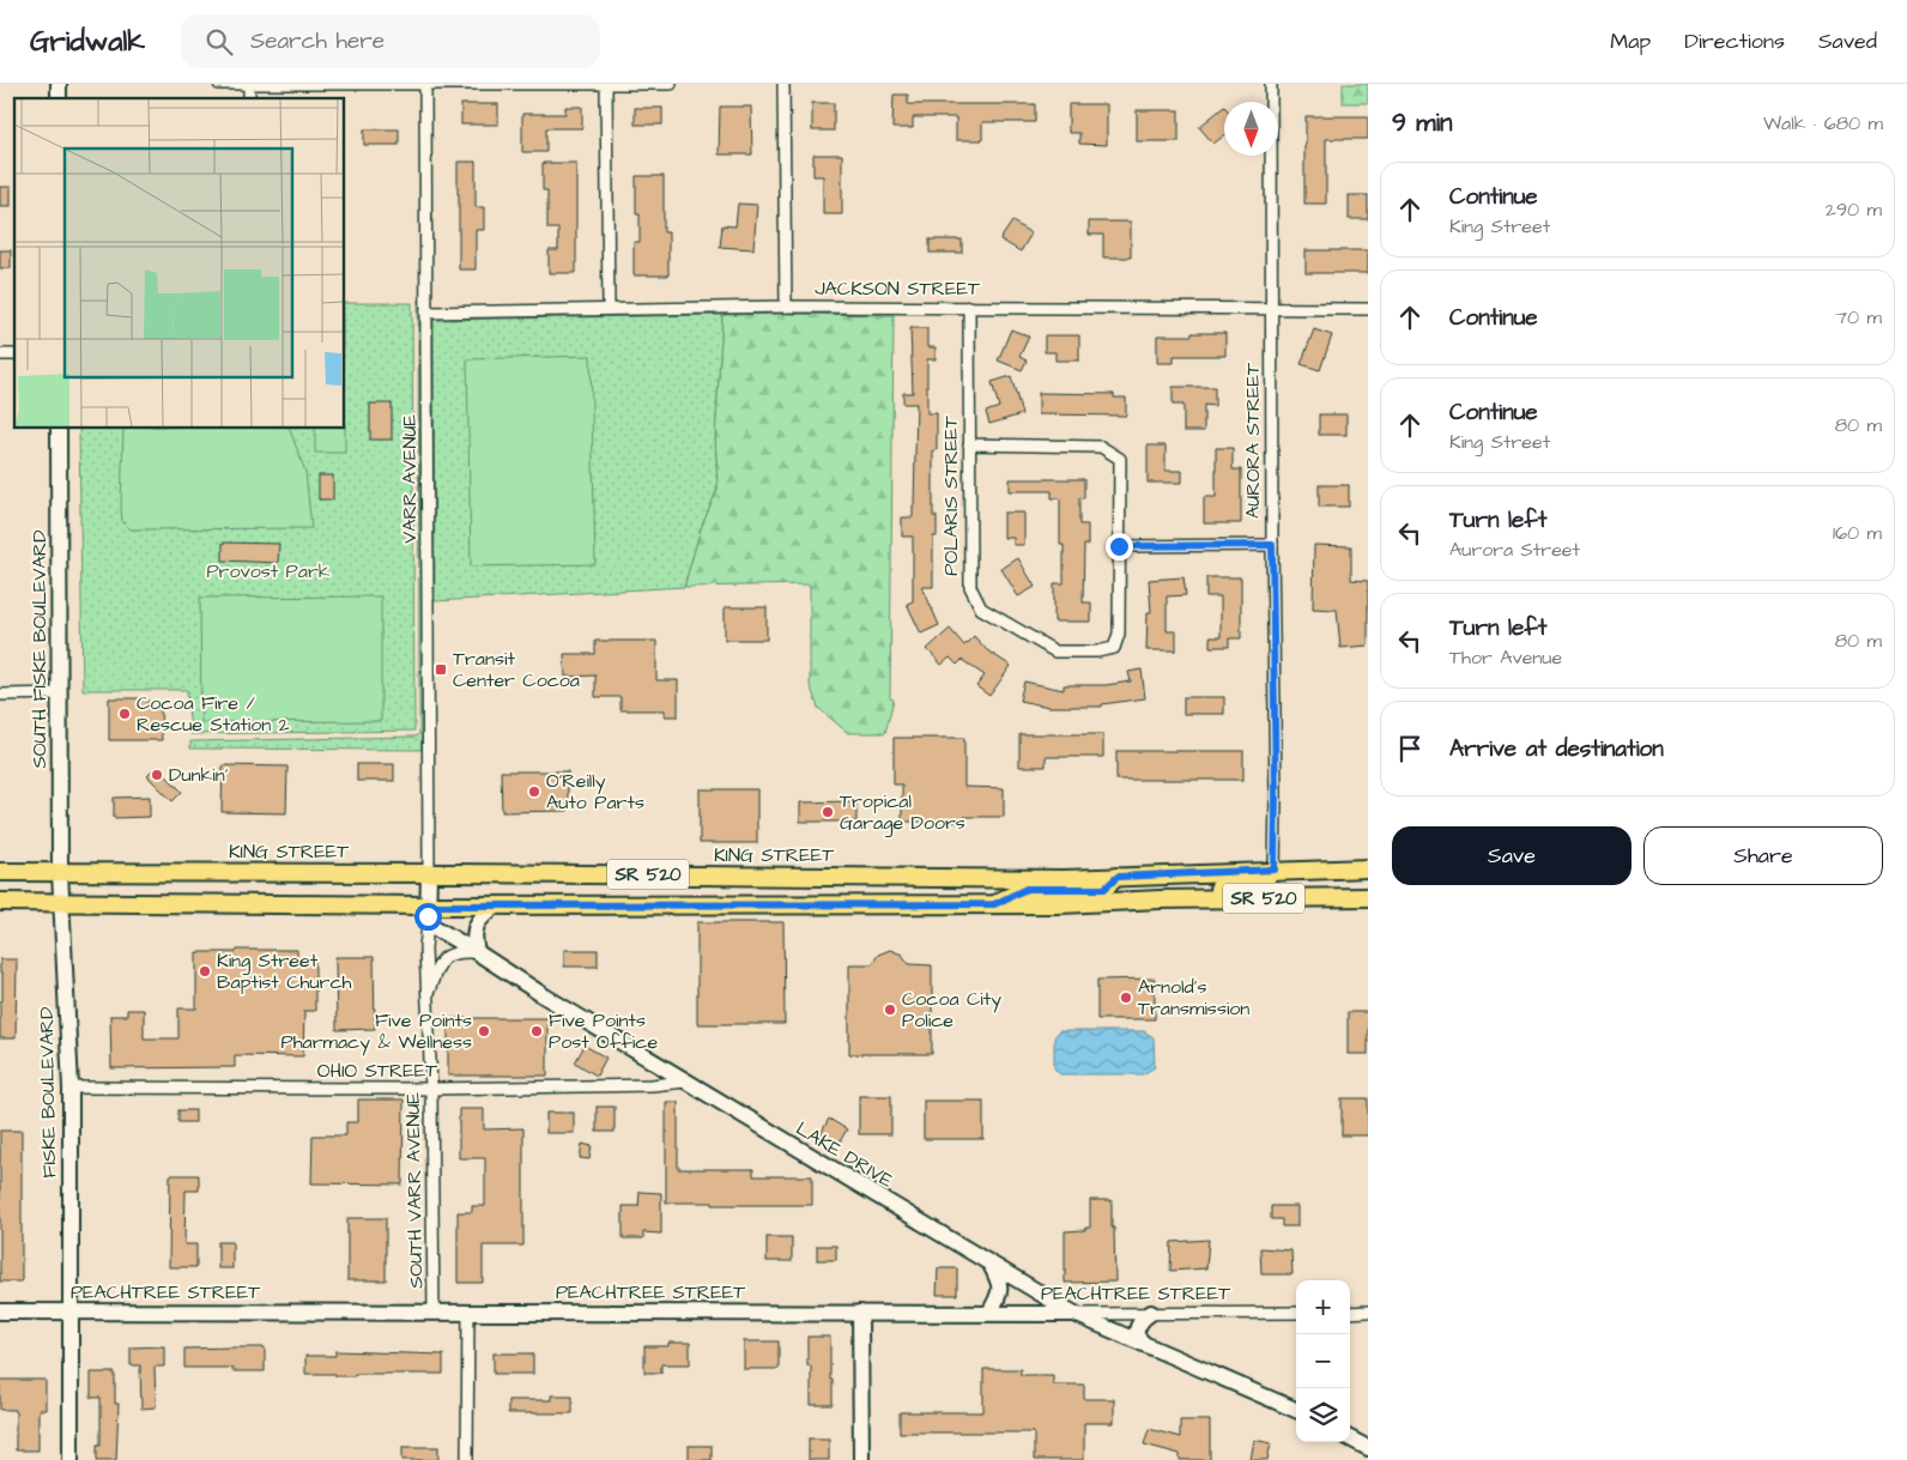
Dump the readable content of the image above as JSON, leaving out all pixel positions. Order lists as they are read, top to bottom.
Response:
{
  "streets": {
    "main road": ["KING STREET", "SR 520"],
    "street": [
      "JACKSON STREET",
      "AURORA STREET",
      "VARR AVENUE",
      "POLARIS STREET",
      "SOUTH FISKE BOULEVARD",
      "OHIO STREET",
      "FISKE BOULEVARD",
      "LAKE DRIVE",
      "SOUTH VARR AVENUE",
      "PEACHTREE STREET"
    ]
  },
  "crossings": [
    ["JACKSON STREET", "AURORA STREET"],
    ["JACKSON STREET", "VARR AVENUE"],
    ["JACKSON STREET", "POLARIS STREET"],
    ["AURORA STREET", "KING STREET"],
    ["VARR AVENUE", "KING STREET"],
    ["SOUTH FISKE BOULEVARD", "KING STREET"],
    ["SOUTH FISKE BOULEVARD", "FISKE BOULEVARD"],
    ["KING STREET", "FISKE BOULEVARD"],
    ["SR 520", "FISKE BOULEVARD"],
    ["OHIO STREET", "FISKE BOULEVARD"],
    ["OHIO STREET", "LAKE DRIVE"],
    ["OHIO STREET", "SOUTH VARR AVENUE"],
    ["FISKE BOULEVARD", "PEACHTREE STREET"],
    ["LAKE DRIVE", "PEACHTREE STREET"],
    ["SOUTH VARR AVENUE", "PEACHTREE STREET"]
  ],
  "parks": ["Provost Park"],
  "places": {
    "transit": ["Transit Center Cocoa"],
    "other": [
      "Cocoa Fire / Rescue Station 2",
      "Dunkin'",
      "O'Reilly Auto Parts",
      "Tropical Garage Doors",
      "King Street Baptist Church",
      "Arnold's Transmission",
      "Cocoa City Police",
      "Five Points Pharmacy & Wellness",
      "Five Points Post Office"
    ]
  },
  "north": "bottom",
  "page": {
    "header": "Gridwalk",
    "search": "Search here",
    "nav": ["Map", "Directions", "Saved"],
    "heading": ["9 min", "Walk · 680 m"],
    "list": [
      ["Continue", "King Street", "290 m"],
      ["Continue", "70 m"],
      ["Continue", "King Street", "80 m"],
      ["Turn left", "Aurora Street", "160 m"],
      ["Turn left", "Thor Avenue", "80 m"],
      "Arrive at destination"
    ],
    "buttons": ["Save", "Share"],
    "map_buttons": ["+", "−"]
  }
}
